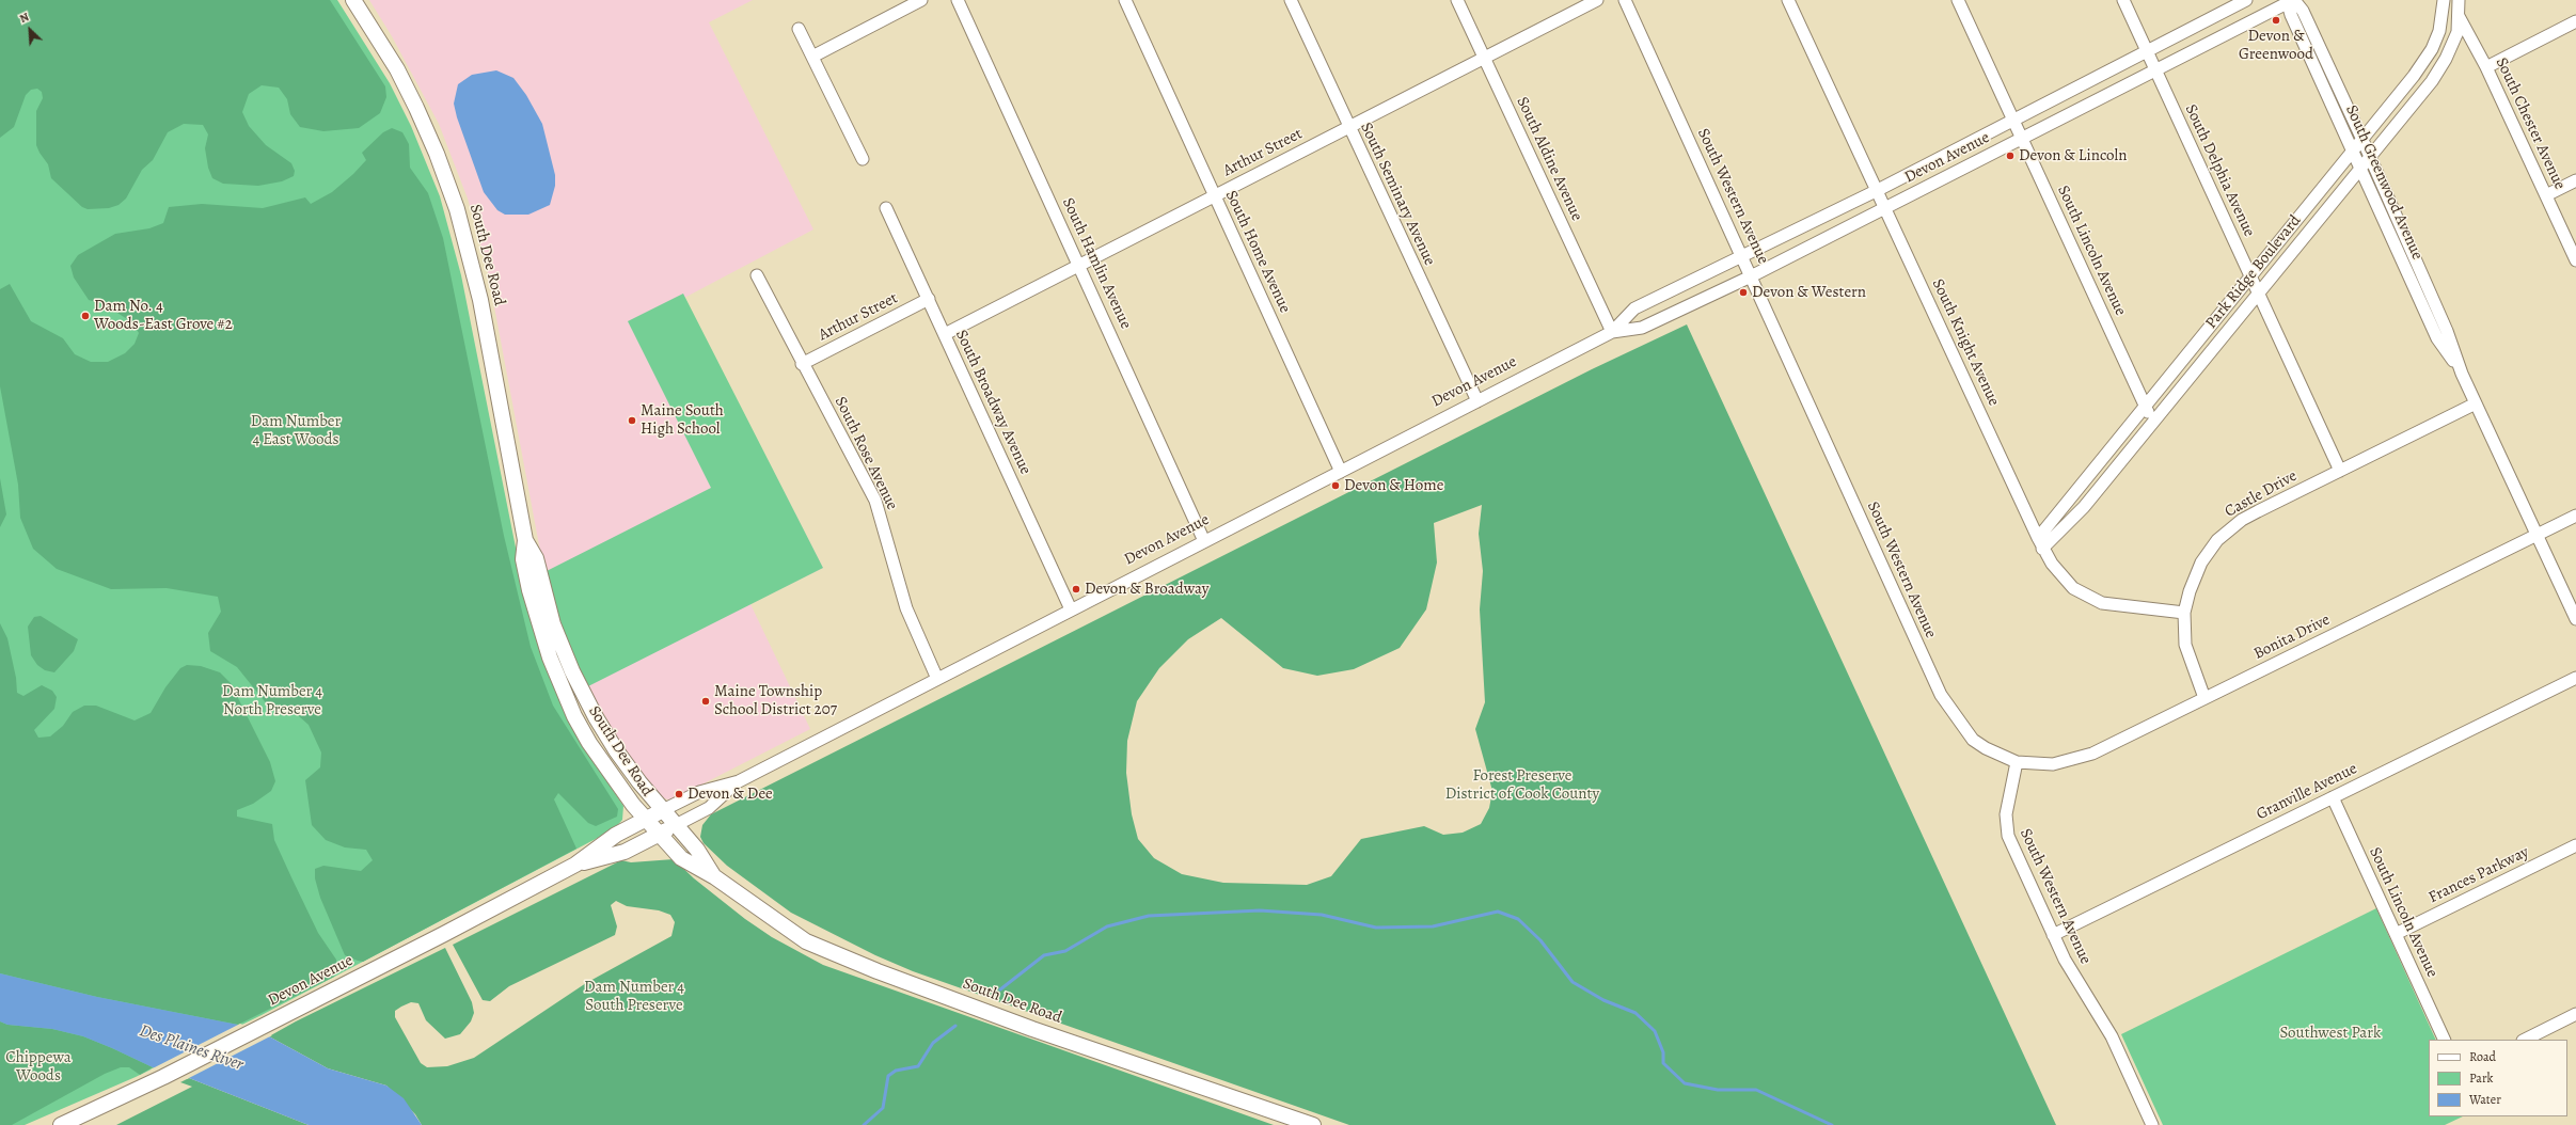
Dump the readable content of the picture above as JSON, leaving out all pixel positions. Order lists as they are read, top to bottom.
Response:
{
  "streets": {
    "main road": ["Devon Avenue", "South Dee Road"],
    "street": [
      "South Chester Avenue",
      "Arthur Street",
      "South Aldine Avenue",
      "South Delphia Avenue",
      "South Greenwood Avenue",
      "South Seminary Avenue",
      "South Western Avenue",
      "South Lincoln Avenue",
      "South Home Avenue",
      "South Hamlin Avenue",
      "Park Ridge Boulevard",
      "South Knight Avenue",
      "South Broadway Avenue",
      "South Rose Avenue",
      "Castle Drive",
      "Bonita Drive",
      "Granville Avenue",
      "Frances Parkway"
    ]
  },
  "crossings": [
    ["South Chester Avenue", "Park Ridge Boulevard"],
    ["Arthur Street", "South Aldine Avenue"],
    ["Arthur Street", "South Seminary Avenue"],
    ["Arthur Street", "South Home Avenue"],
    ["Arthur Street", "South Hamlin Avenue"],
    ["Arthur Street", "South Broadway Avenue"],
    ["Arthur Street", "South Rose Avenue"],
    ["Devon Avenue", "South Aldine Avenue"],
    ["Devon Avenue", "South Delphia Avenue"],
    ["Devon Avenue", "South Greenwood Avenue"],
    ["Devon Avenue", "South Seminary Avenue"],
    ["Devon Avenue", "South Western Avenue"],
    ["Devon Avenue", "South Lincoln Avenue"],
    ["Devon Avenue", "South Home Avenue"],
    ["Devon Avenue", "South Dee Road"],
    ["Devon Avenue", "South Hamlin Avenue"],
    ["Devon Avenue", "South Knight Avenue"],
    ["Devon Avenue", "South Broadway Avenue"],
    ["Devon Avenue", "South Rose Avenue"],
    ["South Delphia Avenue", "Park Ridge Boulevard"],
    ["South Delphia Avenue", "Castle Drive"],
    ["South Greenwood Avenue", "Park Ridge Boulevard"],
    ["South Greenwood Avenue", "Castle Drive"],
    ["South Greenwood Avenue", "Bonita Drive"],
    ["South Western Avenue", "Bonita Drive"],
    ["South Western Avenue", "Granville Avenue"],
    ["South Lincoln Avenue", "Park Ridge Boulevard"],
    ["South Lincoln Avenue", "Granville Avenue"],
    ["South Lincoln Avenue", "Frances Parkway"],
    ["Park Ridge Boulevard", "South Knight Avenue"],
    ["South Knight Avenue", "Castle Drive"],
    ["Castle Drive", "Bonita Drive"]
  ],
  "water": ["Des Plaines River"],
  "parks": [
    "Dam Number 4 East Woods",
    "Dam Number 4 North Preserve",
    "Forest Preserve District of Cook County",
    "Dam Number 4 South Preserve",
    "Southwest Park",
    "Chippewa Woods"
  ],
  "places": [
    "Devon & Greenwood",
    "Devon & Lincoln",
    "Devon & Western",
    "Dam No. 4 Woods-East Grove #2",
    "Maine South High School",
    "Devon & Home",
    "Devon & Broadway",
    "Maine Township School District 207",
    "Devon & Dee"
  ],
  "legend": ["Road", "Park", "Water"],
  "north": "top left"
}
